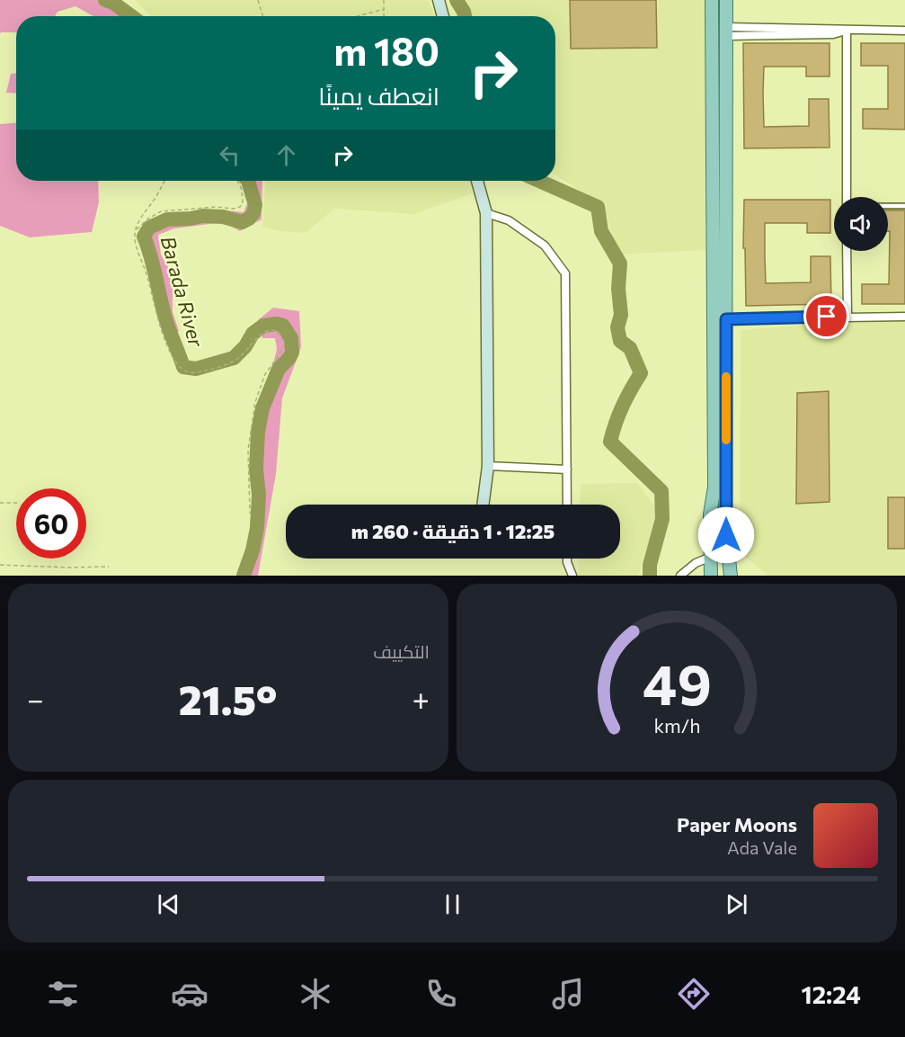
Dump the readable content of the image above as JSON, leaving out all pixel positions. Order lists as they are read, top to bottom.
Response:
{
  "water": ["Barada River"],
  "page": {
    "turn": ["180 m", "انعطف يمينًا"],
    "limit": "60",
    "trip": "12:25 · 1 دقيقة · 260 m",
    "tile": "التكييف",
    "heat": ["−", "21.5°", "+"],
    "song": ["Paper Moons", "Ada Vale"],
    "tabs": "12:24",
    "gauge": ["49", "km/h"]
  }
}
